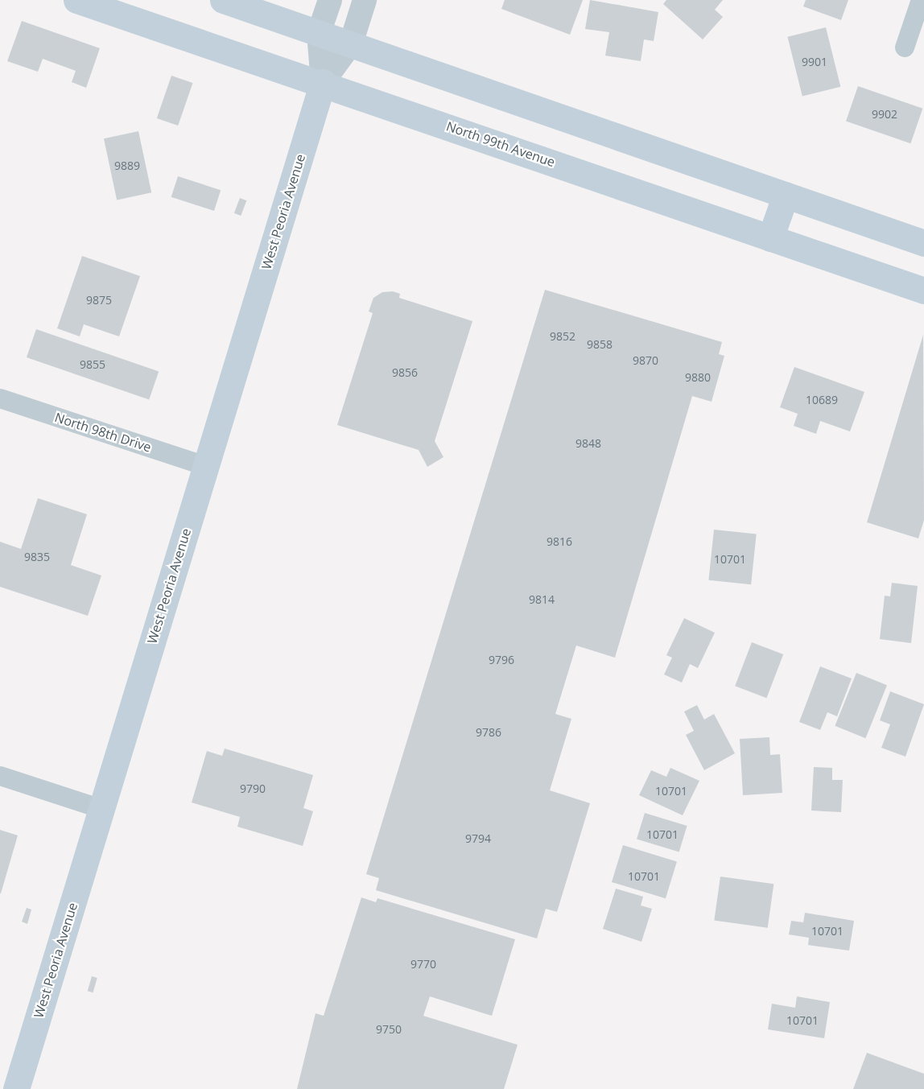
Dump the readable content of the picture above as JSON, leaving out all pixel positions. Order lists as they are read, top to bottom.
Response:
{
  "streets": {
    "main road": ["North 99th Avenue", "West Peoria Avenue"],
    "street": ["North 98th Drive"]
  },
  "crossings": [
    ["North 99th Avenue", "West Peoria Avenue"],
    ["West Peoria Avenue", "North 98th Drive"]
  ],
  "house_numbers": [
    "9901",
    "9902",
    "9889",
    "9875",
    "9852",
    "9858",
    "9870",
    "9855",
    "9856",
    "9880",
    "10689",
    "9848",
    "9816",
    "9835",
    "10701",
    "9814",
    "9796",
    "9786",
    "9790",
    "10701",
    "10701",
    "9794",
    "10701",
    "10701",
    "9770",
    "10701",
    "9750"
  ]
}
